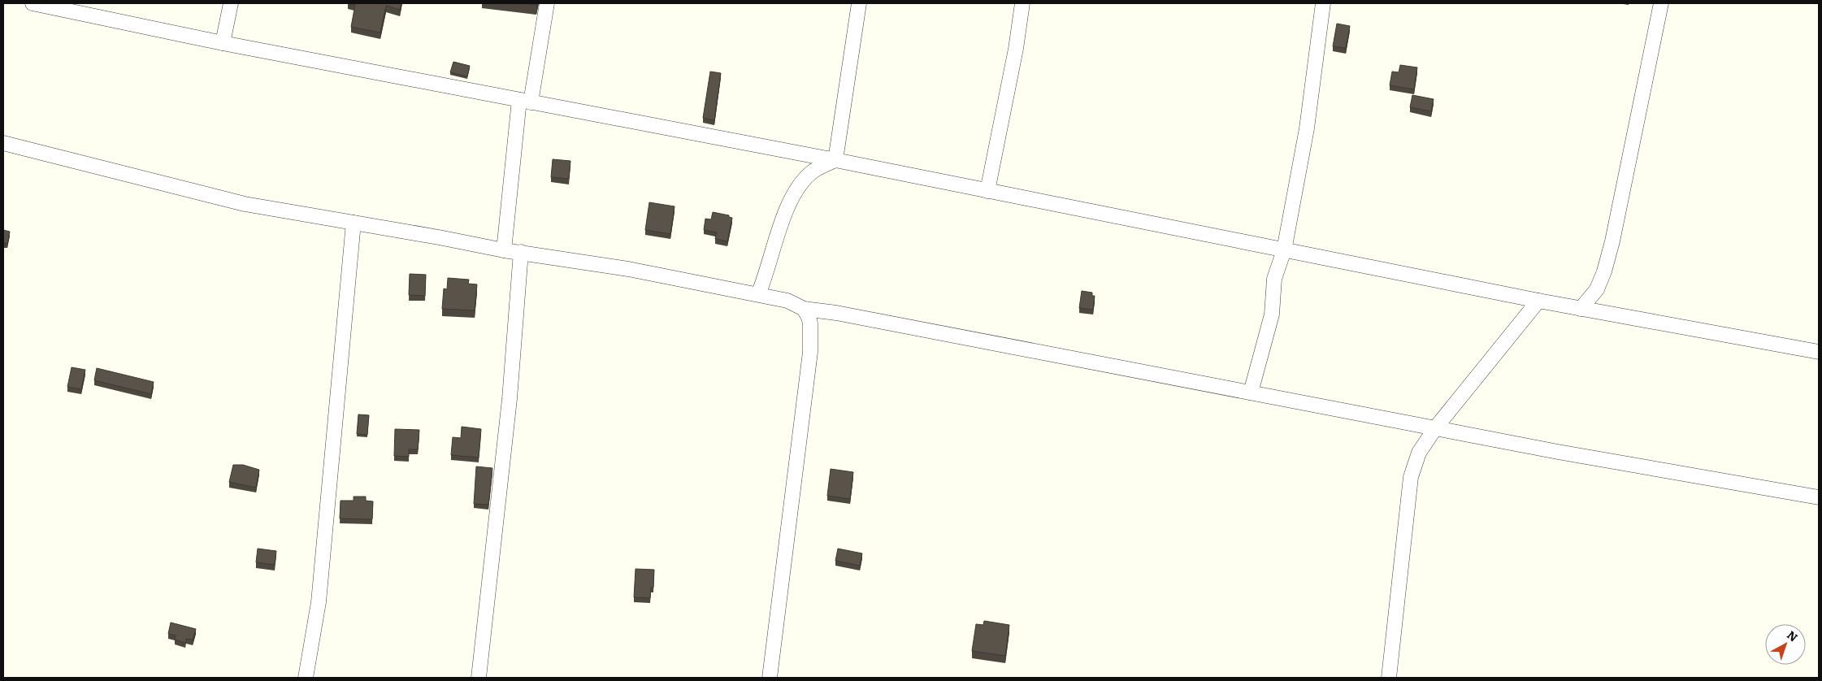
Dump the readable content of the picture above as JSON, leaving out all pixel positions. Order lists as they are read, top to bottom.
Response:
{
  "north": "top right"
}
